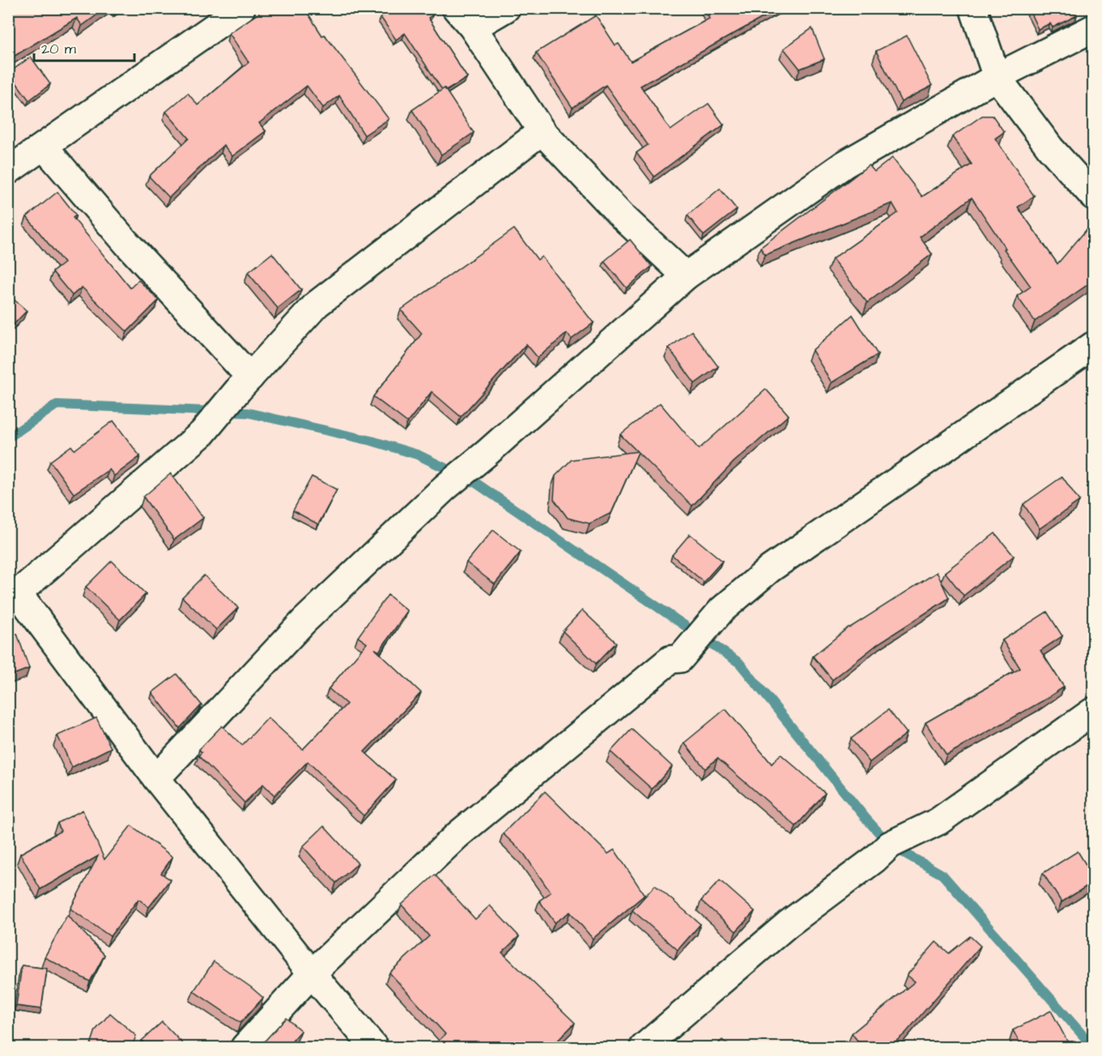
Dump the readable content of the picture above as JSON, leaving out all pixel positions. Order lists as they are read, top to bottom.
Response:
{
  "scale_bar": "20 m"
}
